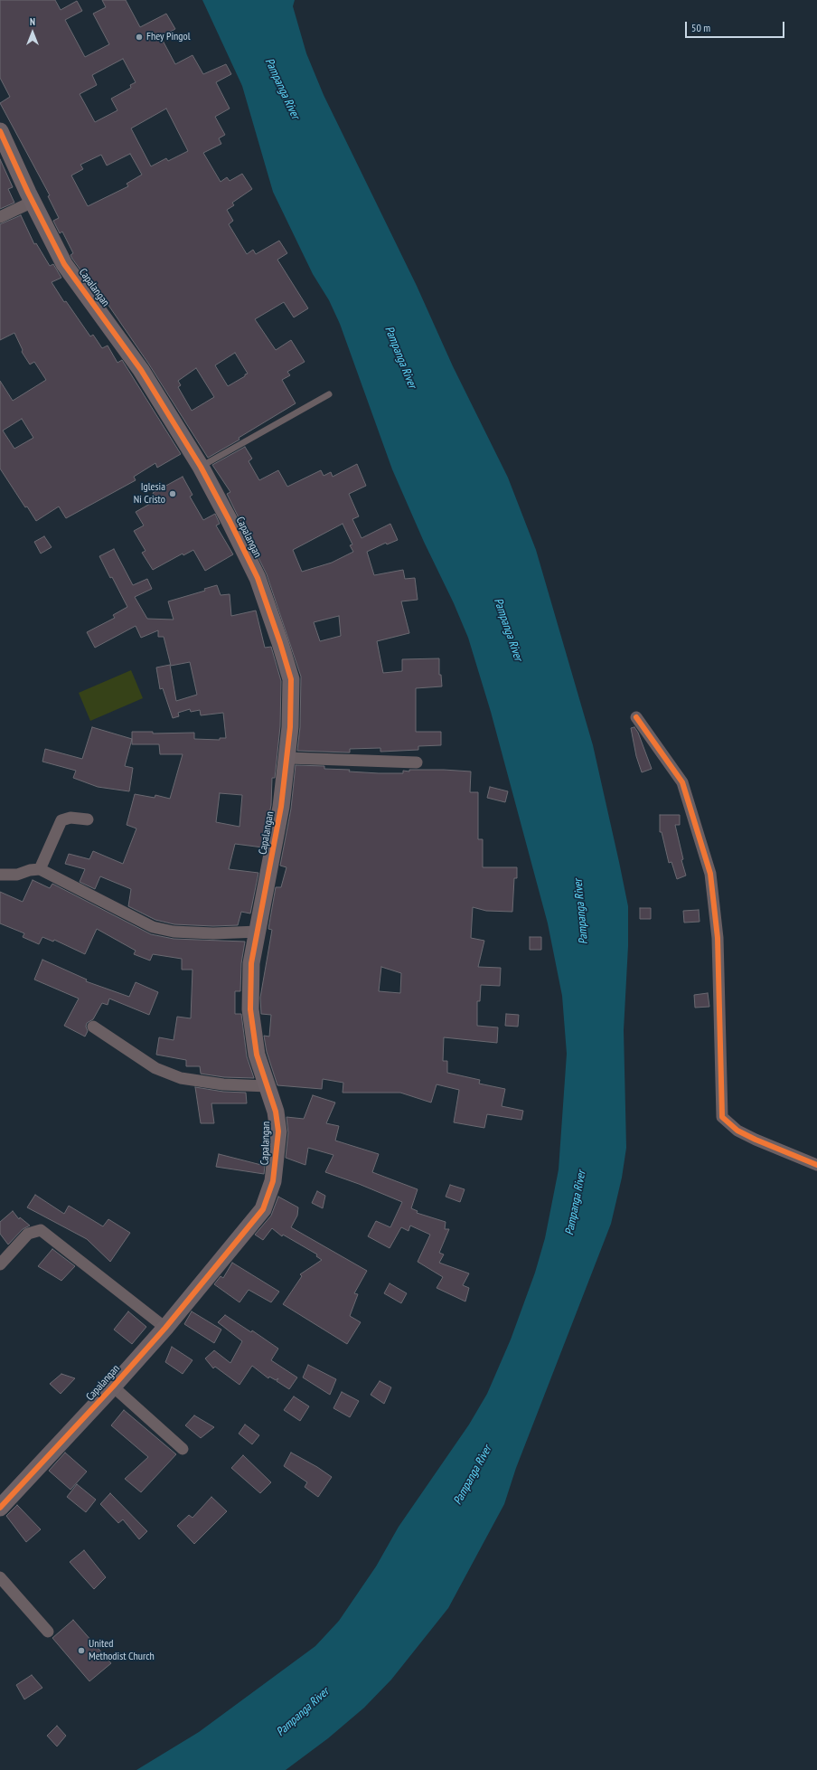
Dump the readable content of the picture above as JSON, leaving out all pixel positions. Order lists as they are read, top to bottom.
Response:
{
  "streets": {
    "street": ["Capalangan"]
  },
  "water": ["Pampanga River"],
  "places": ["Fhey Pingol", "Iglesia Ni Cristo", "United Methodist Church"],
  "scale_bar": "50 m",
  "north": "top"
}
